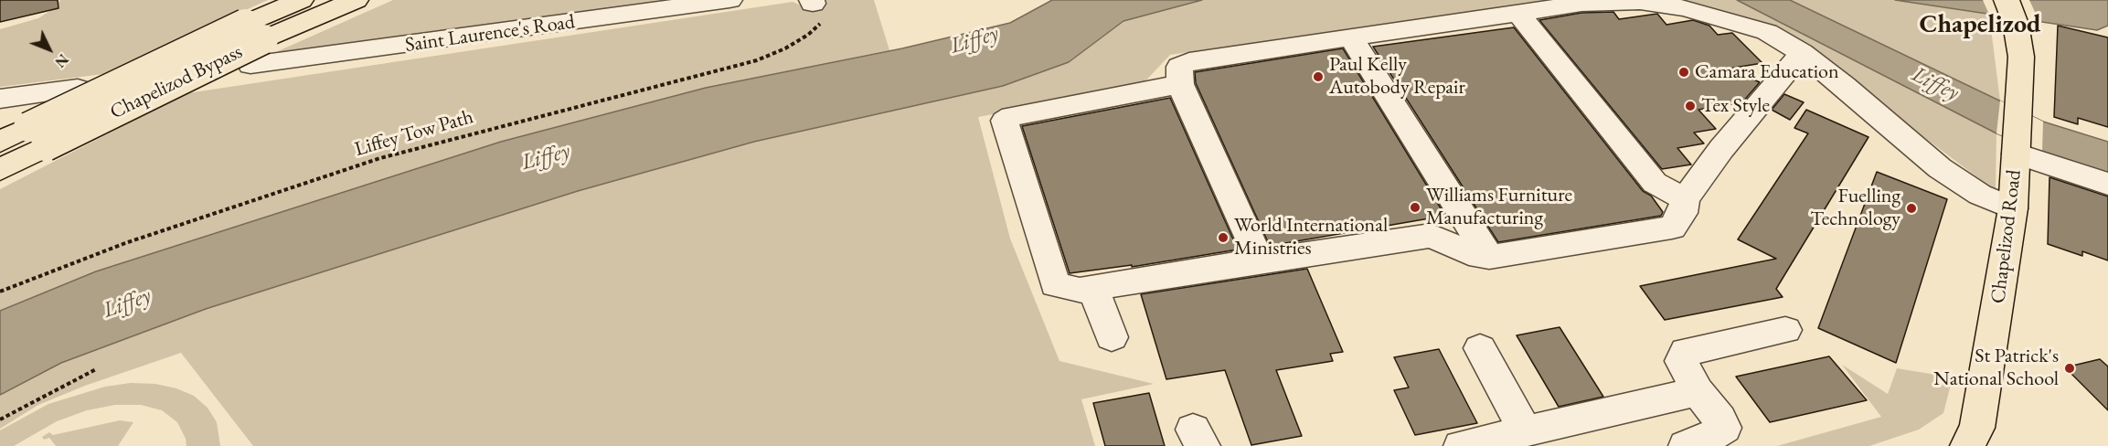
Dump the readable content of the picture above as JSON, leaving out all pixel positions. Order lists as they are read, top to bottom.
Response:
{
  "streets": {
    "main road": ["Chapelizod Bypass", "Chapelizod Road"],
    "street": ["Saint Laurence's Road"],
    "path": ["Liffey Tow Path"]
  },
  "districts": ["Chapelizod"],
  "water": ["Liffey"],
  "places": [
    "Camara Education",
    "Paul Kelly Autobody Repair",
    "Tex Style",
    "Williams Furniture Manufacturing",
    "Fuelling Technology",
    "World International Ministries",
    "St Patrick's National School"
  ],
  "north": "bottom right"
}
